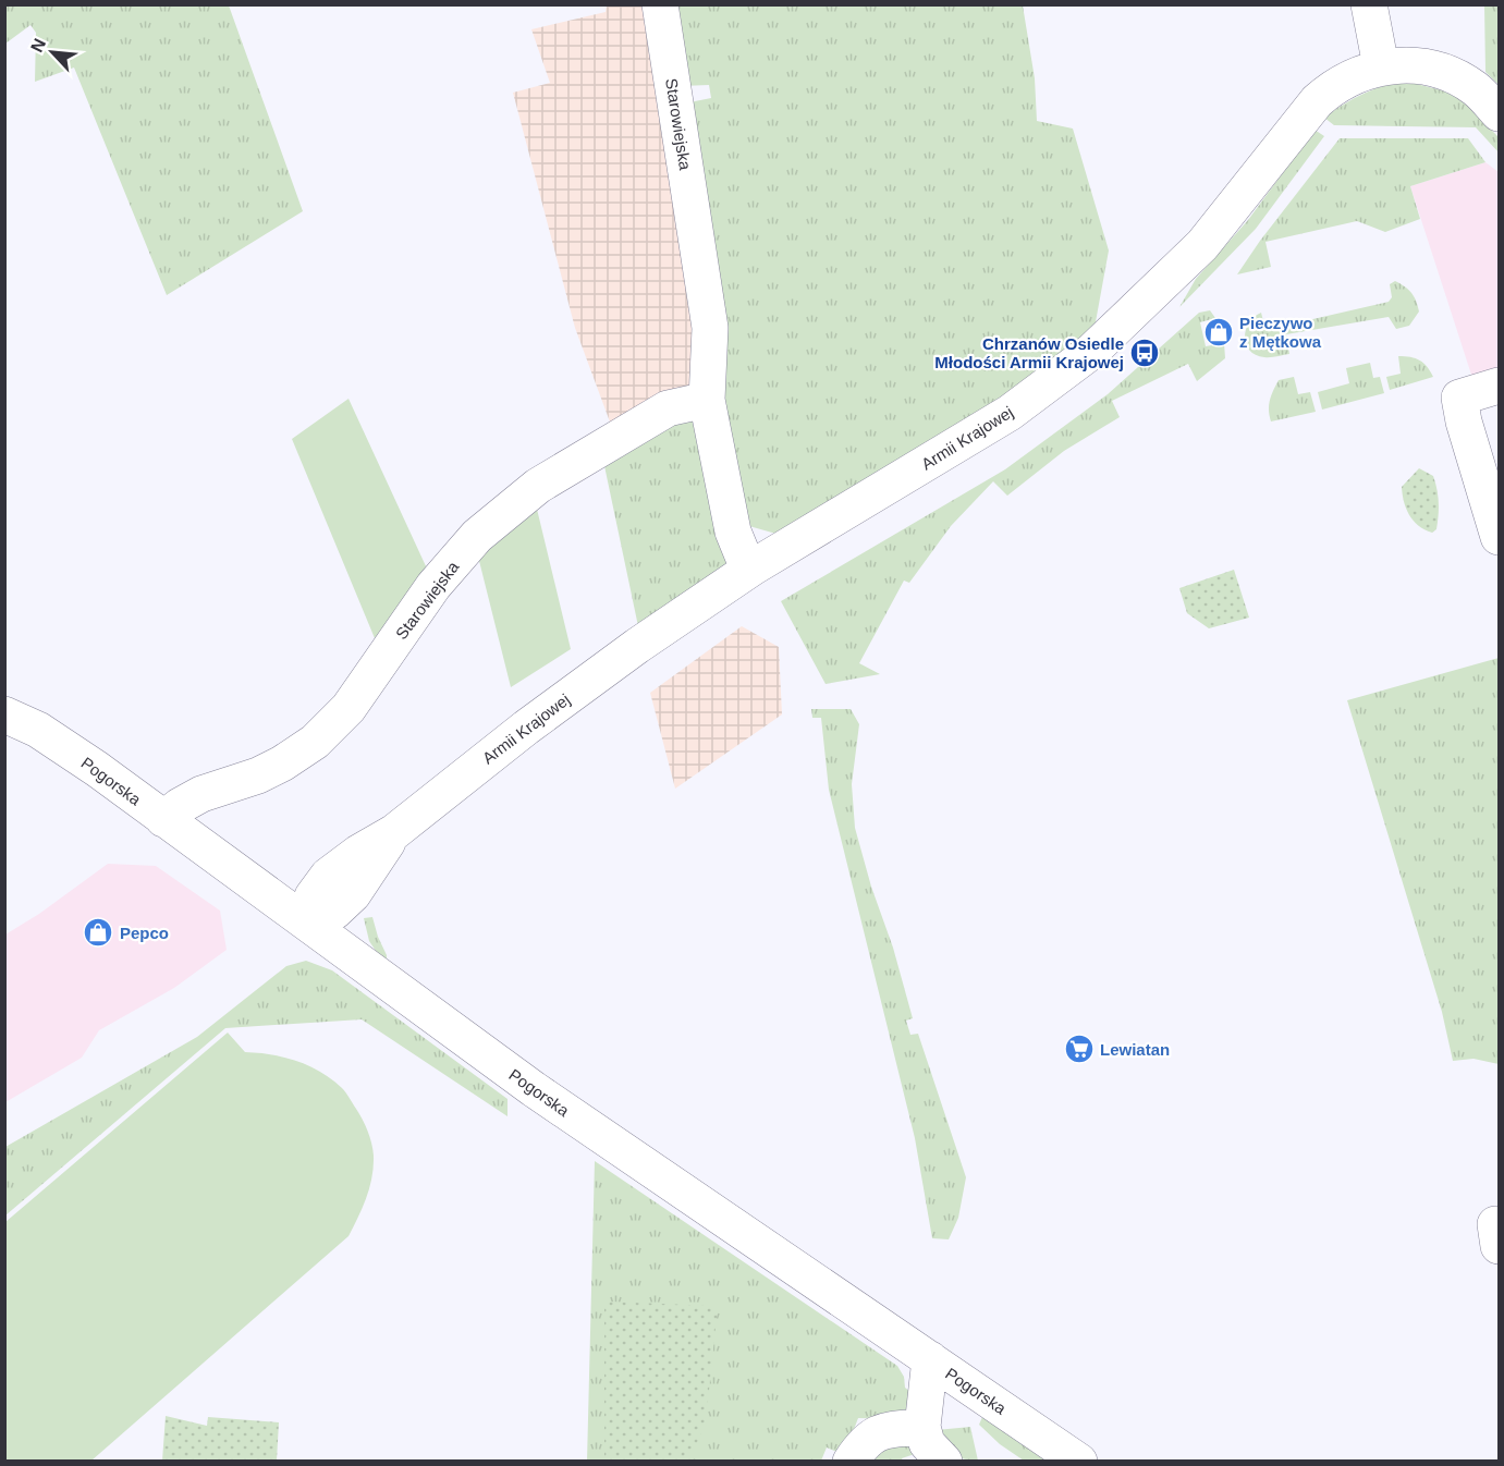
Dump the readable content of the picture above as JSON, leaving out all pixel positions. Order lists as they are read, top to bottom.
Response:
{
  "streets": {
    "street": ["Starowiejska", "Armii Krajowej", "Pogorska"]
  },
  "crossings": [
    ["Starowiejska", "Armii Krajowej"],
    ["Starowiejska", "Pogorska"],
    ["Armii Krajowej", "Pogorska"]
  ],
  "places": {
    "shop": ["Pieczywo z Mętkowa", "Pepco"],
    "bus stop": ["Chrzanów Osiedle Młodości Armii Krajowej"],
    "supermarket": ["Lewiatan"]
  },
  "north": "top left"
}
